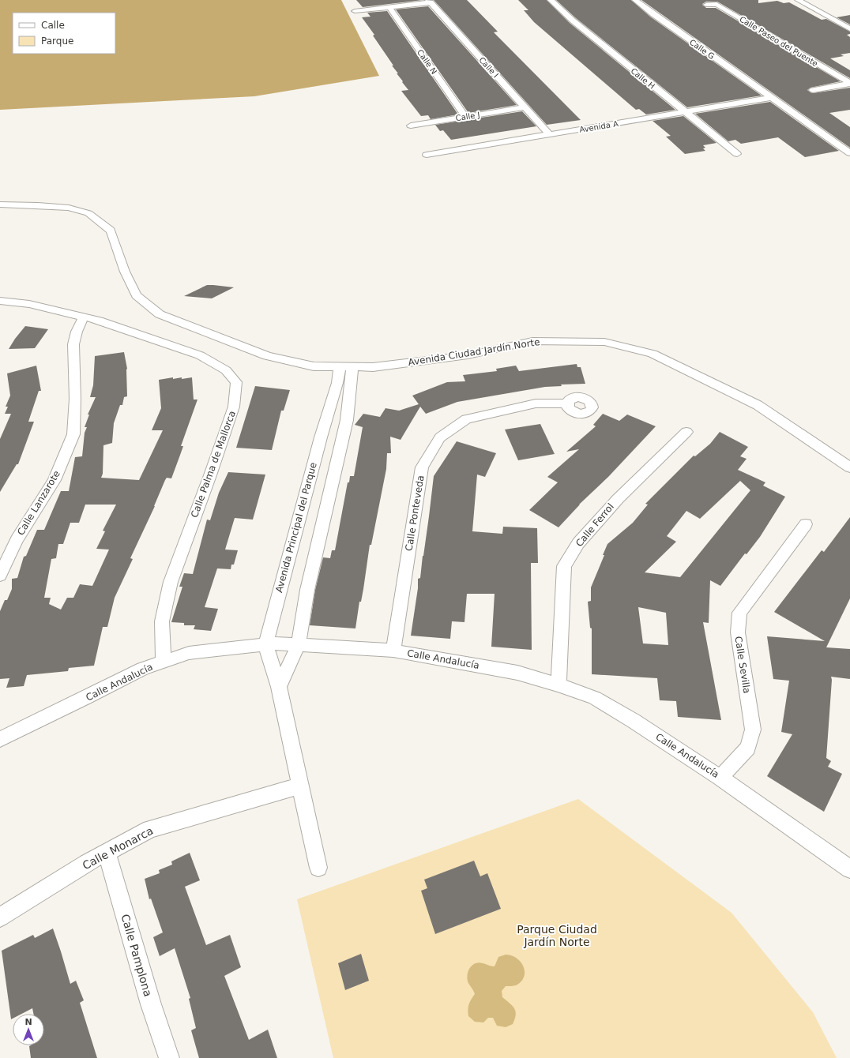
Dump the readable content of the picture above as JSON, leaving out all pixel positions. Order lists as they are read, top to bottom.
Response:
{
  "streets": {
    "street": [
      "Calle Paseo del Puente",
      "Calle G",
      "Calle N",
      "Calle I",
      "Calle H",
      "Calle J",
      "Avenida A",
      "Avenida Ciudad Jardín Norte",
      "Calle Palma de Mallorca",
      "Calle Lanzarote",
      "Calle Ponteveda",
      "Calle Ferrol",
      "Avenida Principal del Parque",
      "Calle Andalucía",
      "Calle Sevilla",
      "Calle Monarca",
      "Calle Pamplona"
    ]
  },
  "crossings": [
    ["Calle G", "Avenida A"],
    ["Calle N", "Calle J"],
    ["Calle I", "Calle J"],
    ["Calle I", "Avenida A"],
    ["Calle H", "Avenida A"],
    ["Avenida Ciudad Jardín Norte", "Avenida Principal del Parque"],
    ["Calle Palma de Mallorca", "Calle Lanzarote"],
    ["Calle Palma de Mallorca", "Calle Andalucía"],
    ["Calle Ponteveda", "Calle Andalucía"],
    ["Calle Ferrol", "Calle Andalucía"],
    ["Avenida Principal del Parque", "Calle Andalucía"],
    ["Calle Andalucía", "Calle Sevilla"],
    ["Calle Monarca", "Calle Pamplona"]
  ],
  "parks": ["Parque Ciudad Jardín Norte"],
  "legend": ["Calle", "Parque"],
  "north": "top"
}
